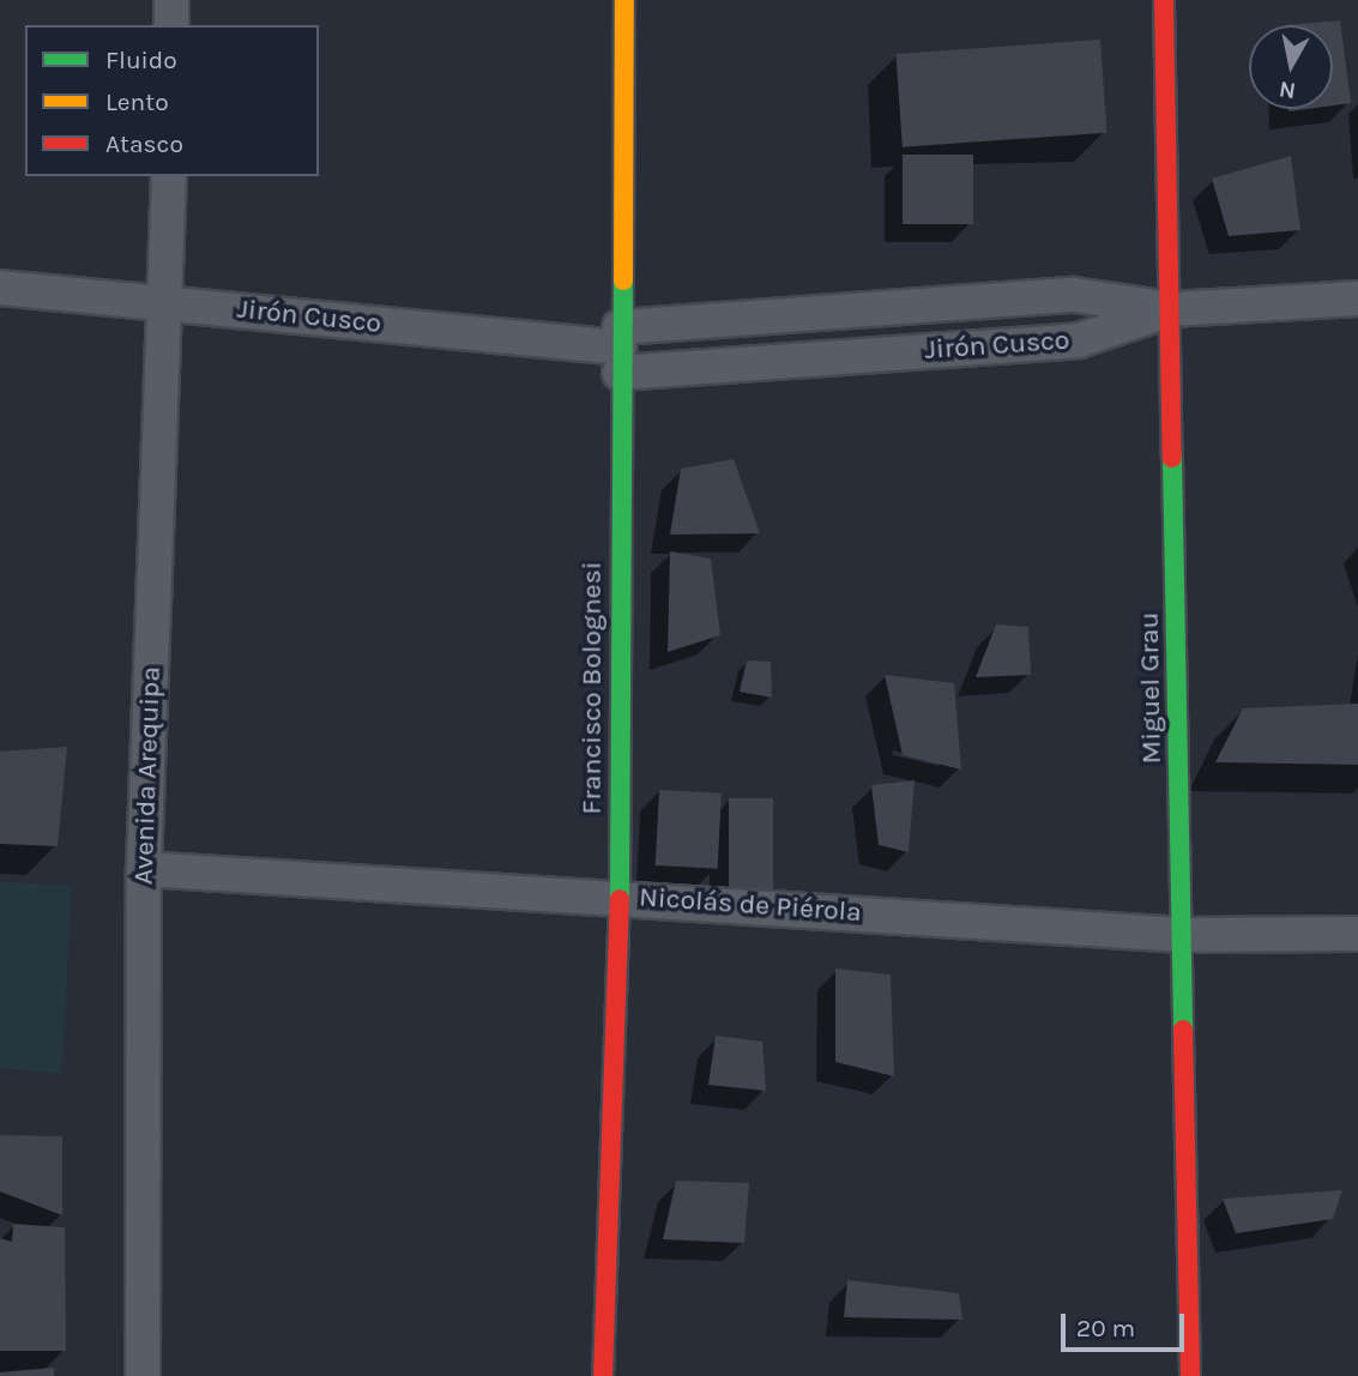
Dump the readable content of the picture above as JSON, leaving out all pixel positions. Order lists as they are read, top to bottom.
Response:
{
  "streets": {
    "street": [
      "Jirón Cusco",
      "Francisco Bolognesi",
      "Miguel Grau",
      "Avenida Arequipa",
      "Nicolás de Piérola"
    ]
  },
  "crossings": [
    ["Jirón Cusco", "Francisco Bolognesi"],
    ["Jirón Cusco", "Miguel Grau"],
    ["Jirón Cusco", "Avenida Arequipa"],
    ["Francisco Bolognesi", "Nicolás de Piérola"],
    ["Miguel Grau", "Nicolás de Piérola"],
    ["Avenida Arequipa", "Nicolás de Piérola"]
  ],
  "legend": ["Fluido", "Lento", "Atasco"],
  "scale_bar": "20 m",
  "north": "bottom"
}
